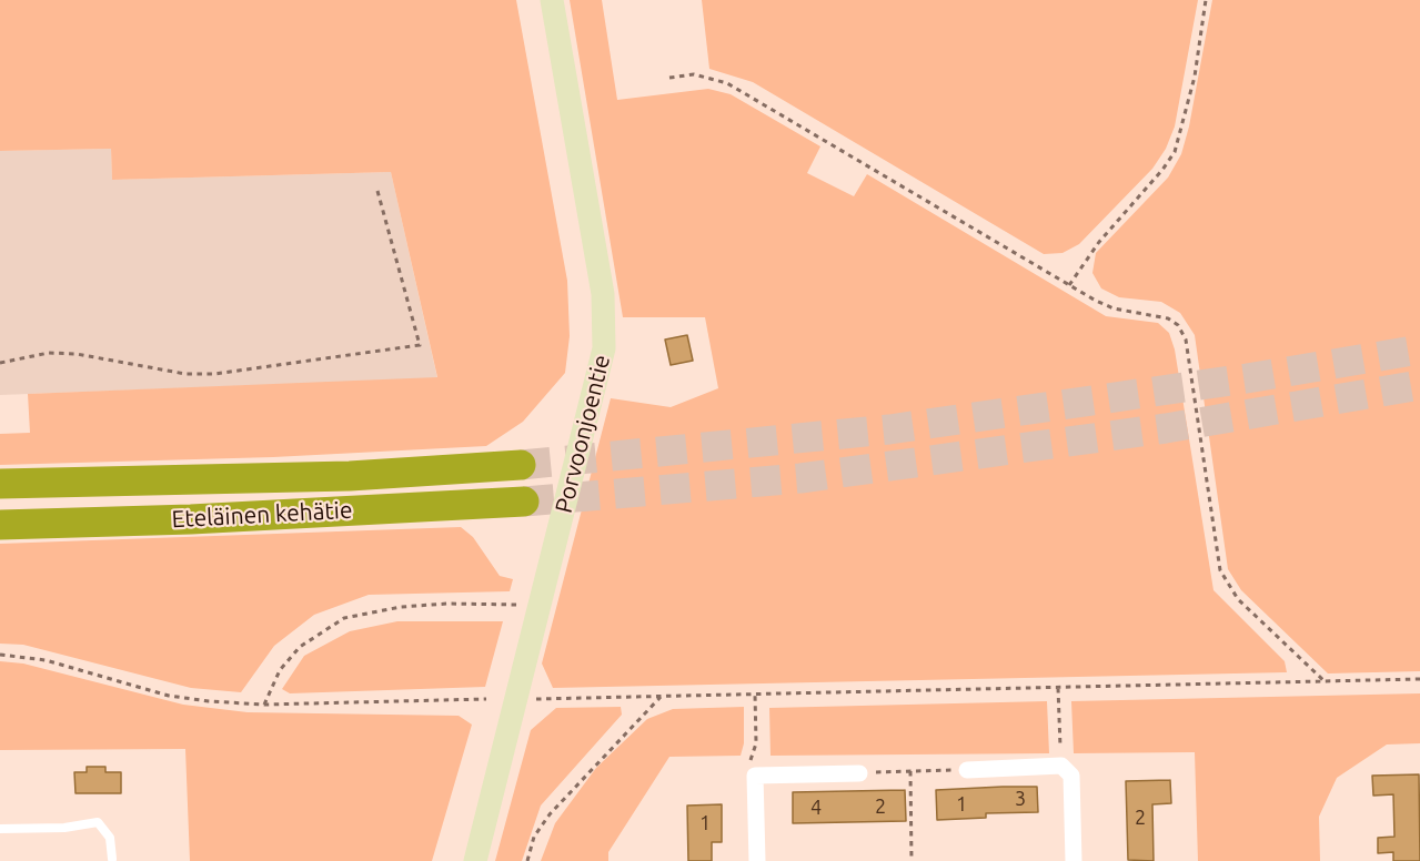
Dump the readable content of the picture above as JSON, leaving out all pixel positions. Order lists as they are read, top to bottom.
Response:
{
  "streets": {
    "highway": ["Eteläinen kehätie"],
    "street": ["Porvoonjoentie"]
  },
  "house_numbers": [
    "3",
    "1",
    "2",
    "4",
    "2",
    "1"
  ]
}
